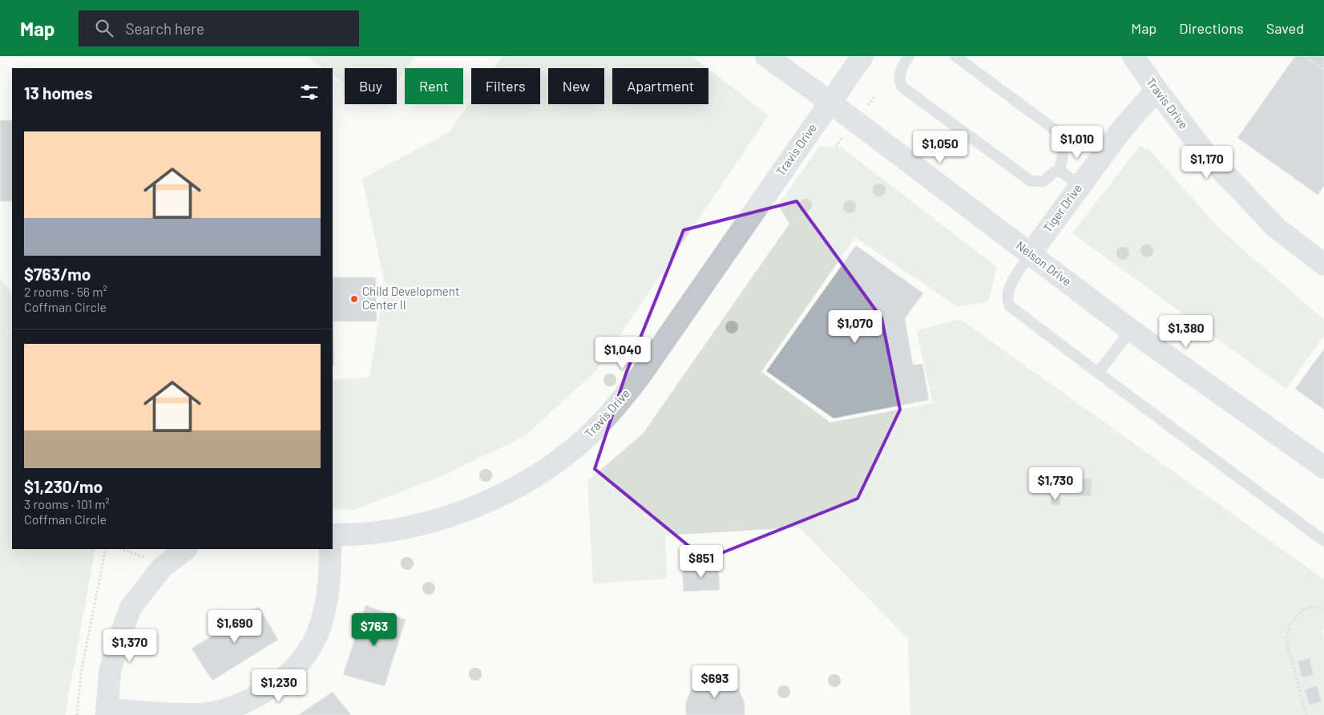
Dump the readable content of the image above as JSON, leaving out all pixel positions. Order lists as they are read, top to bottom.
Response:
{
  "streets": {
    "street": ["Travis Drive", "Tiger Drive", "Nelson Drive"]
  },
  "crossings": [
    ["Travis Drive", "Tiger Drive"],
    ["Travis Drive", "Nelson Drive"],
    ["Tiger Drive", "Nelson Drive"]
  ],
  "places": ["Child Development Center II"],
  "page": {
    "header": "Map",
    "search": "Search here",
    "nav": ["Map", "Directions", "Saved"],
    "chip": [
      "Buy",
      "Rent",
      "Filters",
      "New",
      "Apartment"
    ],
    "heading": "13 homes",
    "list": [
      {
        "name": "$763/mo",
        "note": "2 rooms · 56 m² · Coffman Circle"
      },
      {
        "name": "$1,230/mo",
        "note": "3 rooms · 101 m² · Coffman Circle"
      }
    ],
    "price": [
      "$1,010",
      "$1,050",
      "$1,170",
      "$1,070",
      "$1,380",
      "$1,040",
      "$1,730",
      "$851",
      "$1,690",
      "$763",
      "$1,370",
      "$693",
      "$1,230"
    ]
  }
}
